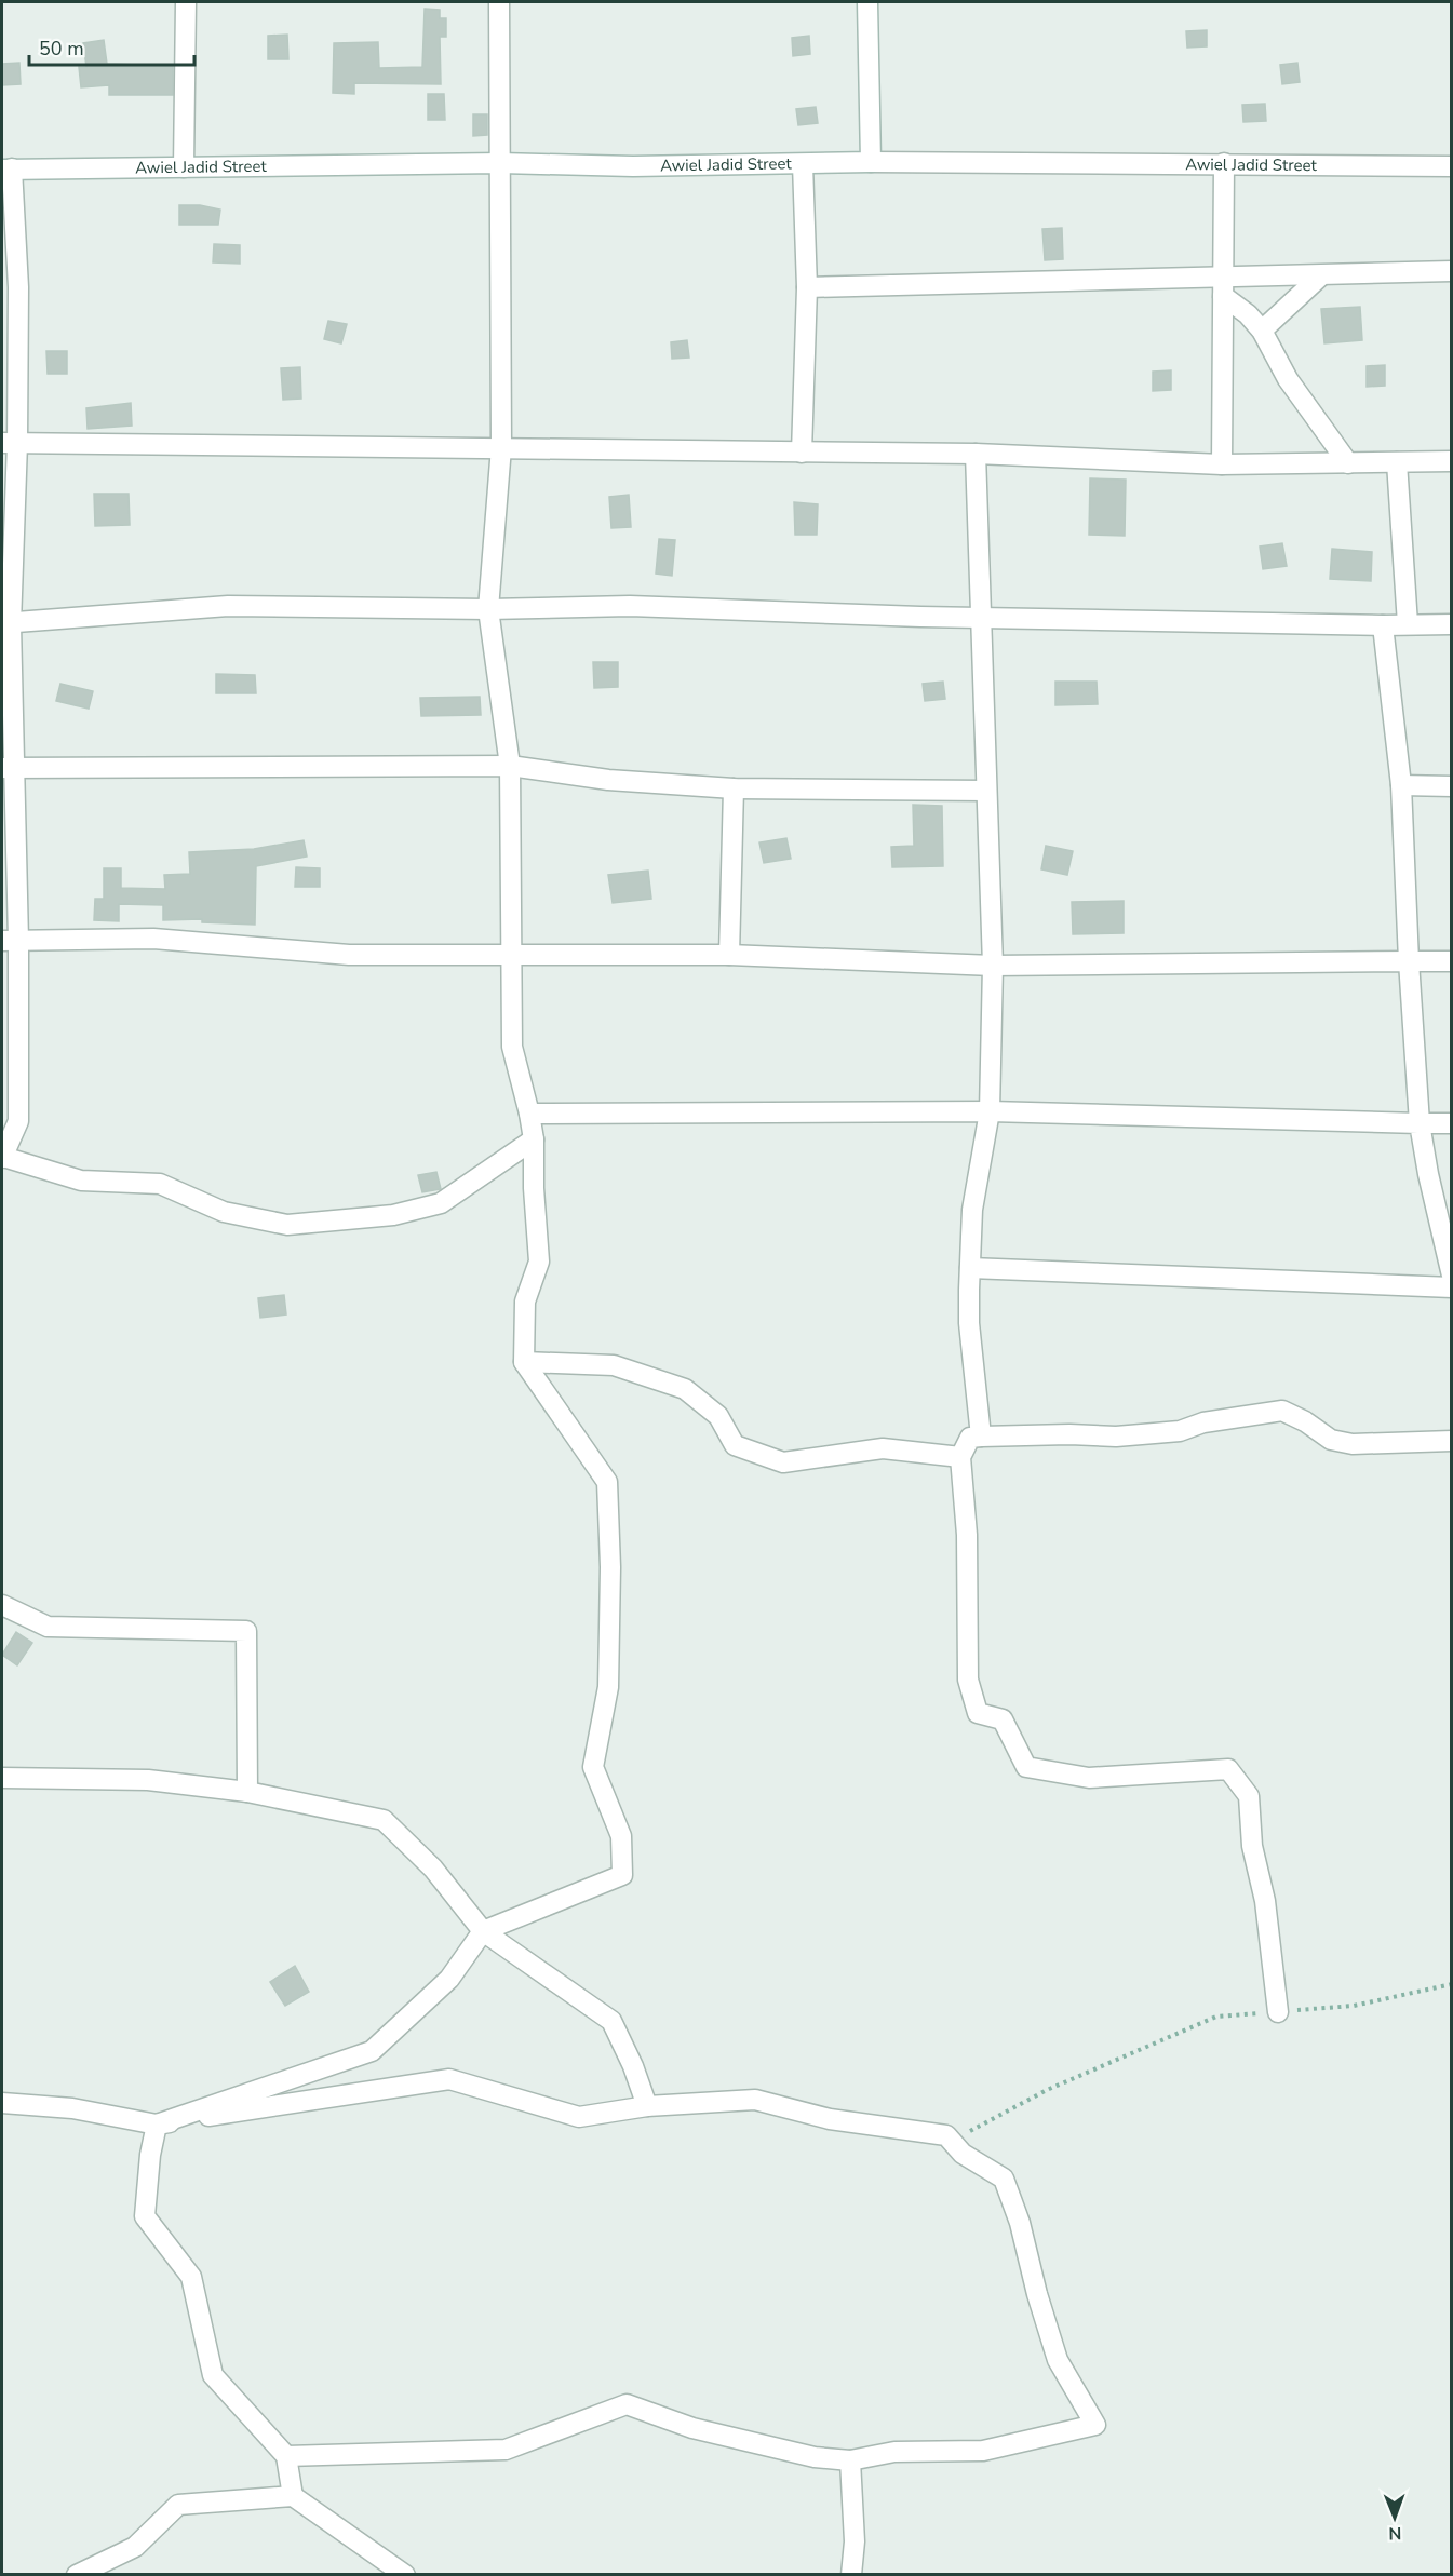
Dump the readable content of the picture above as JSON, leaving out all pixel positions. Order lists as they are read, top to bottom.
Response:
{
  "streets": {
    "street": ["Awiel Jadid Street"]
  },
  "scale_bar": "50 m",
  "north": "bottom"
}
